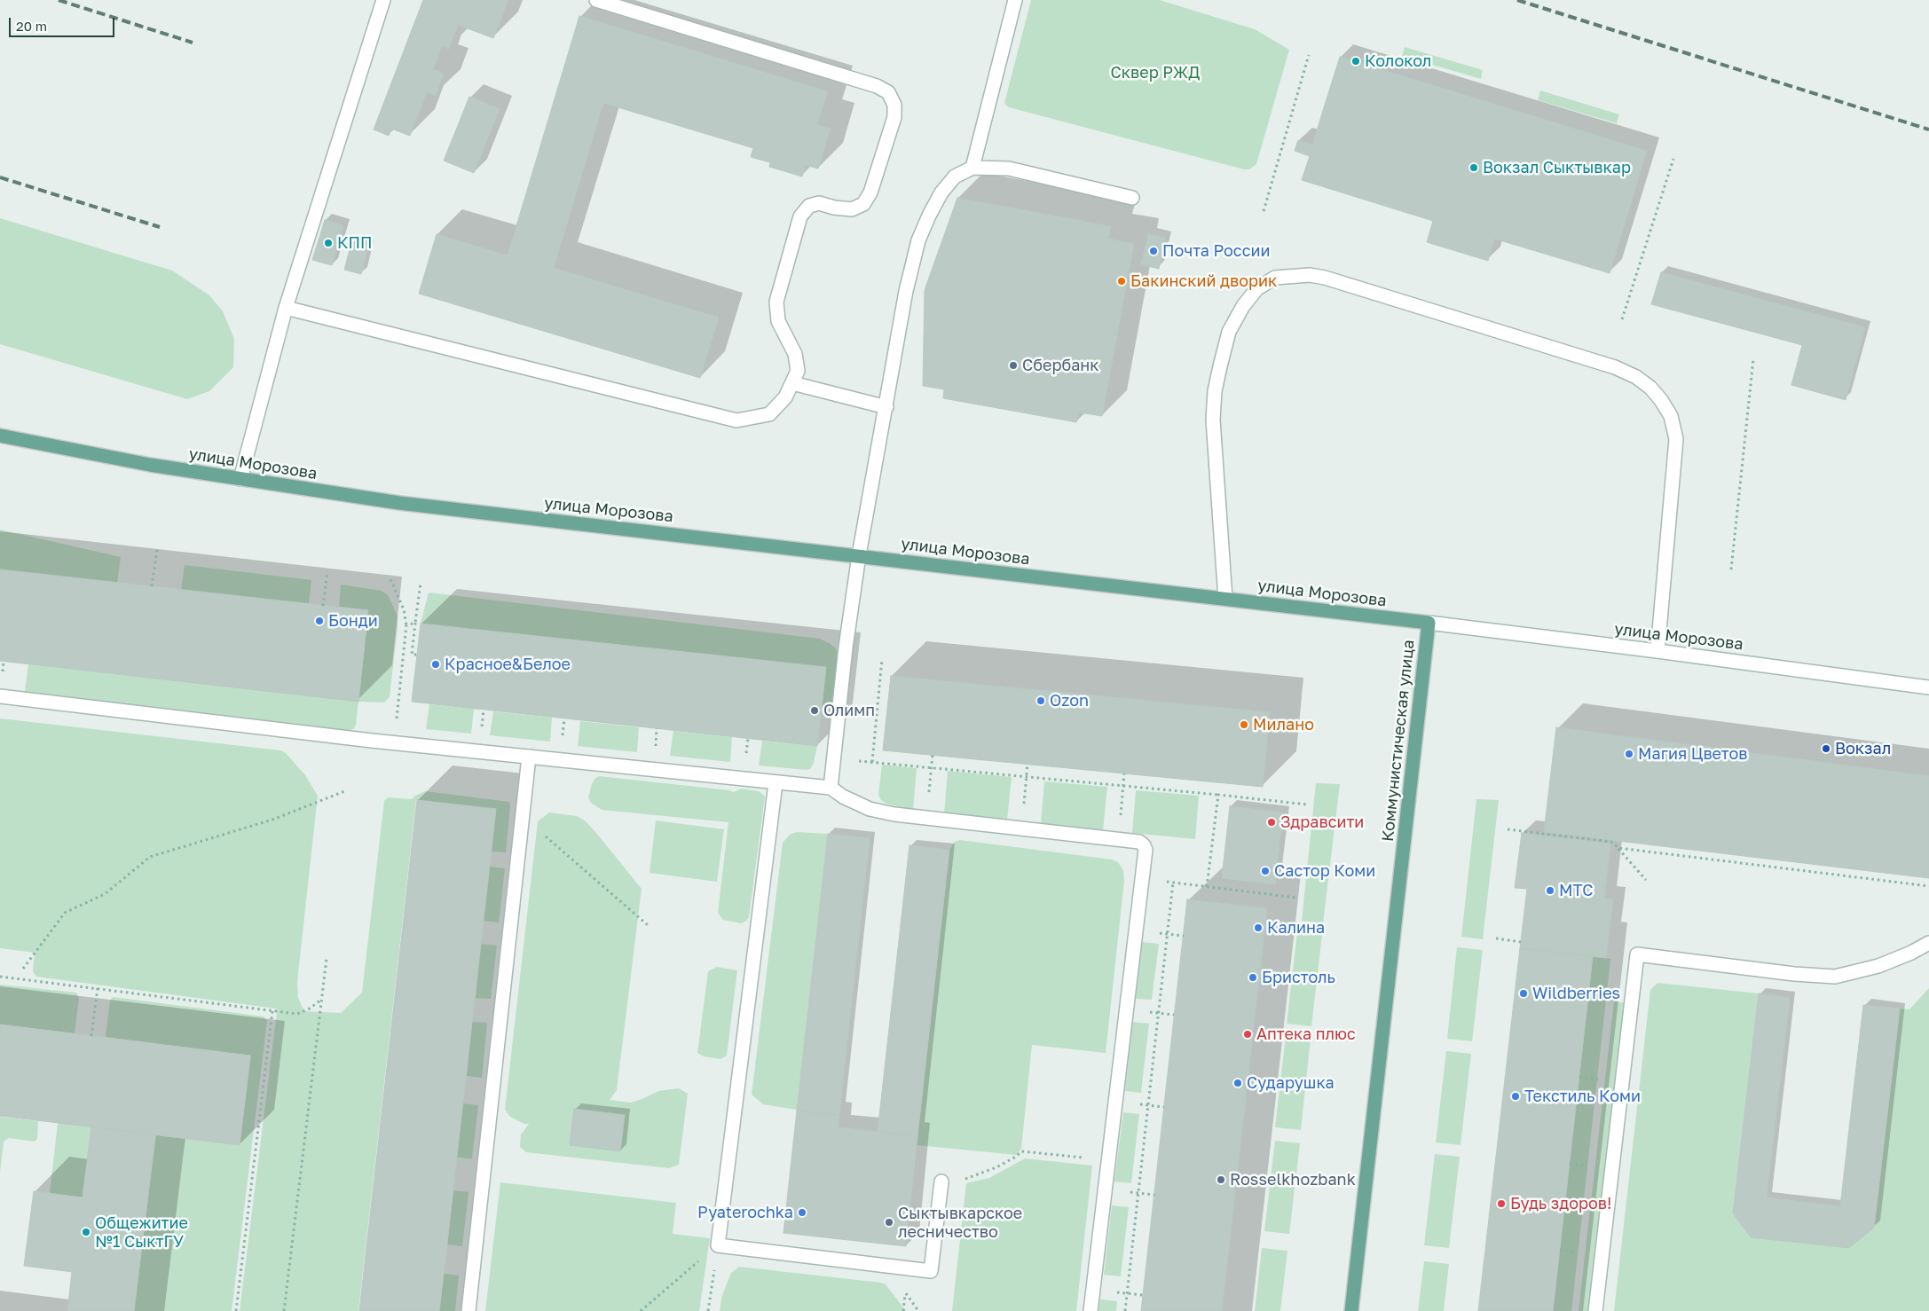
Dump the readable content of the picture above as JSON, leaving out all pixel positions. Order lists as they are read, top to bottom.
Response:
{
  "streets": {
    "main road": ["улица Морозова", "Коммунистическая улица"]
  },
  "crossings": [
    ["улица Морозова", "Коммунистическая улица"]
  ],
  "parks": ["Сквер РЖД"],
  "places": [
    "Колокол",
    "Вокзал Сыктывкар",
    "КПП",
    "Почта России",
    "Бакинский дворик",
    "Сбербанк",
    "Бонди",
    "Красное&Белое",
    "Ozon",
    "Олимп",
    "Милано",
    "Вокзал",
    "Магия Цветов",
    "Здравсити",
    "Састор Коми",
    "МТС",
    "Калина",
    "Бристоль",
    "Wildberries",
    "Аптека плюс",
    "Сударушка",
    "Текстиль Коми",
    "Rosselkhozbank",
    "Будь здоров!",
    "Pyaterochka",
    "Сыктывкарское лесничество",
    "Общежитие №1 СыктГУ"
  ],
  "scale_bar": "20 m"
}
